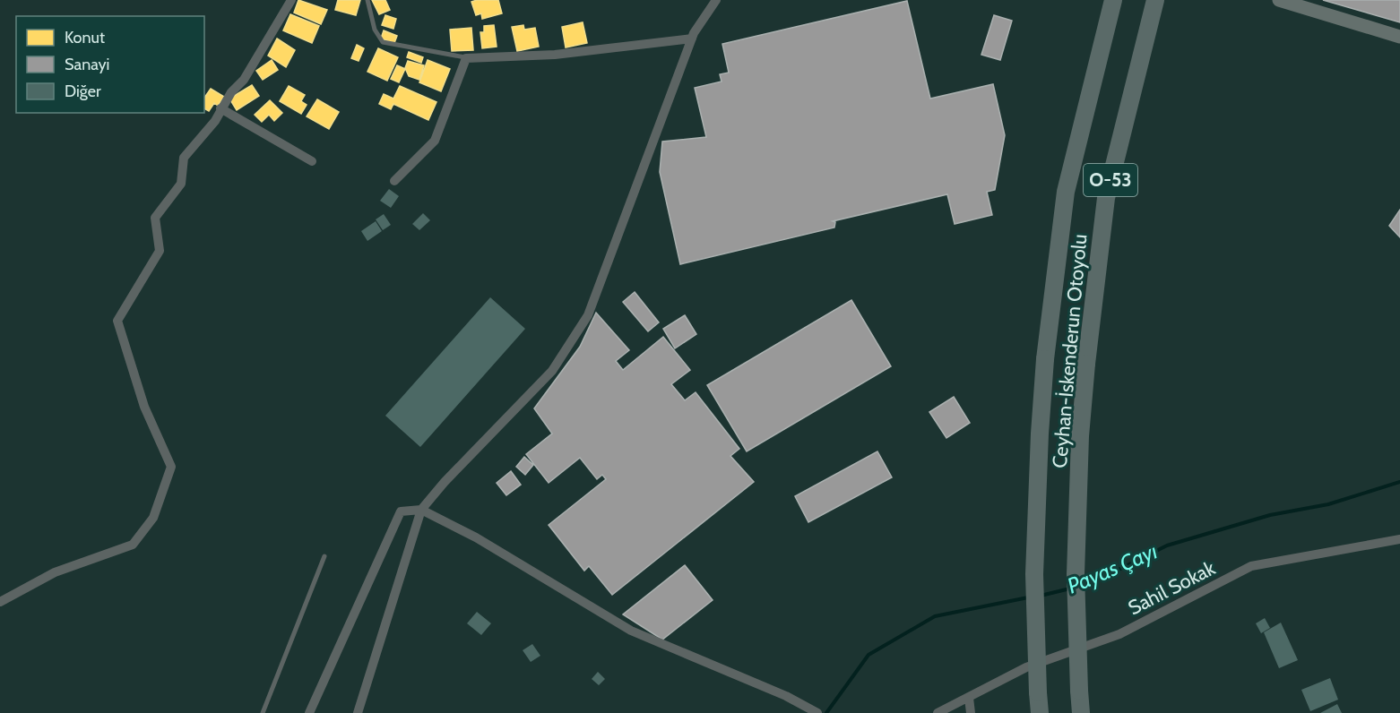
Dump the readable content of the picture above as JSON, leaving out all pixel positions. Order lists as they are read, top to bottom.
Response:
{
  "streets": {
    "highway": ["O-53", "Ceyhan-İskenderun Otoyolu"],
    "street": ["Sahil Sokak"]
  },
  "water": ["Payas Çayı"],
  "legend": ["Konut", "Sanayi", "Diğer"]
}
